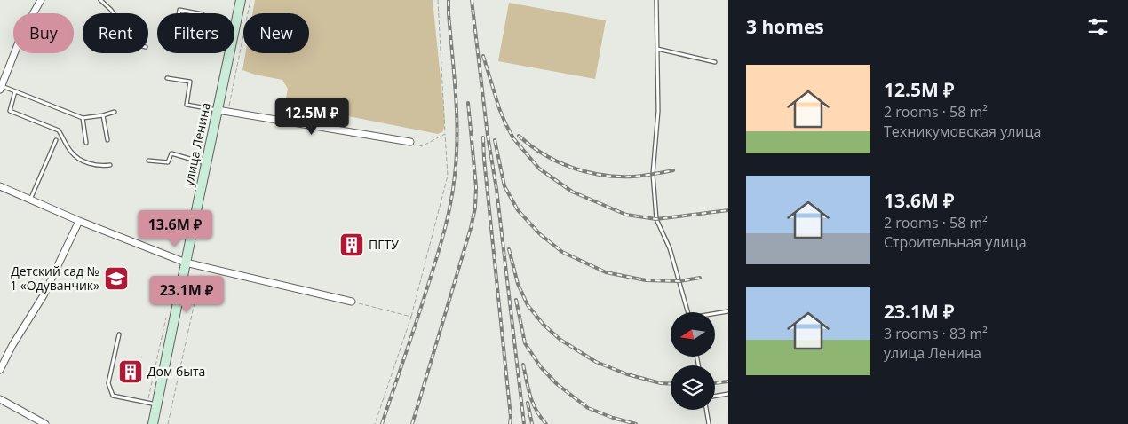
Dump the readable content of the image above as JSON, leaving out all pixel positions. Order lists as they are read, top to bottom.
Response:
{
  "streets": {
    "main road": ["улица Ленина"]
  },
  "places": {
    "building": ["ПГТУ", "Дом быта"],
    "school or university": ["Детский сад № 1 «Одуванчик»"]
  },
  "north": "left",
  "page": {
    "heading": "3 homes",
    "chip": [
      "Buy",
      "Rent",
      "Filters",
      "New"
    ],
    "list": [
      {
        "name": "12.5M ₽",
        "note": "2 rooms · 58 m² · Техникумовская улица"
      },
      {
        "name": "13.6M ₽",
        "note": "2 rooms · 58 m² · Строительная улица"
      },
      {
        "name": "23.1M ₽",
        "note": "3 rooms · 83 m² · улица Ленина"
      }
    ],
    "price": ["12.5M ₽", "13.6M ₽", "23.1M ₽"]
  }
}
